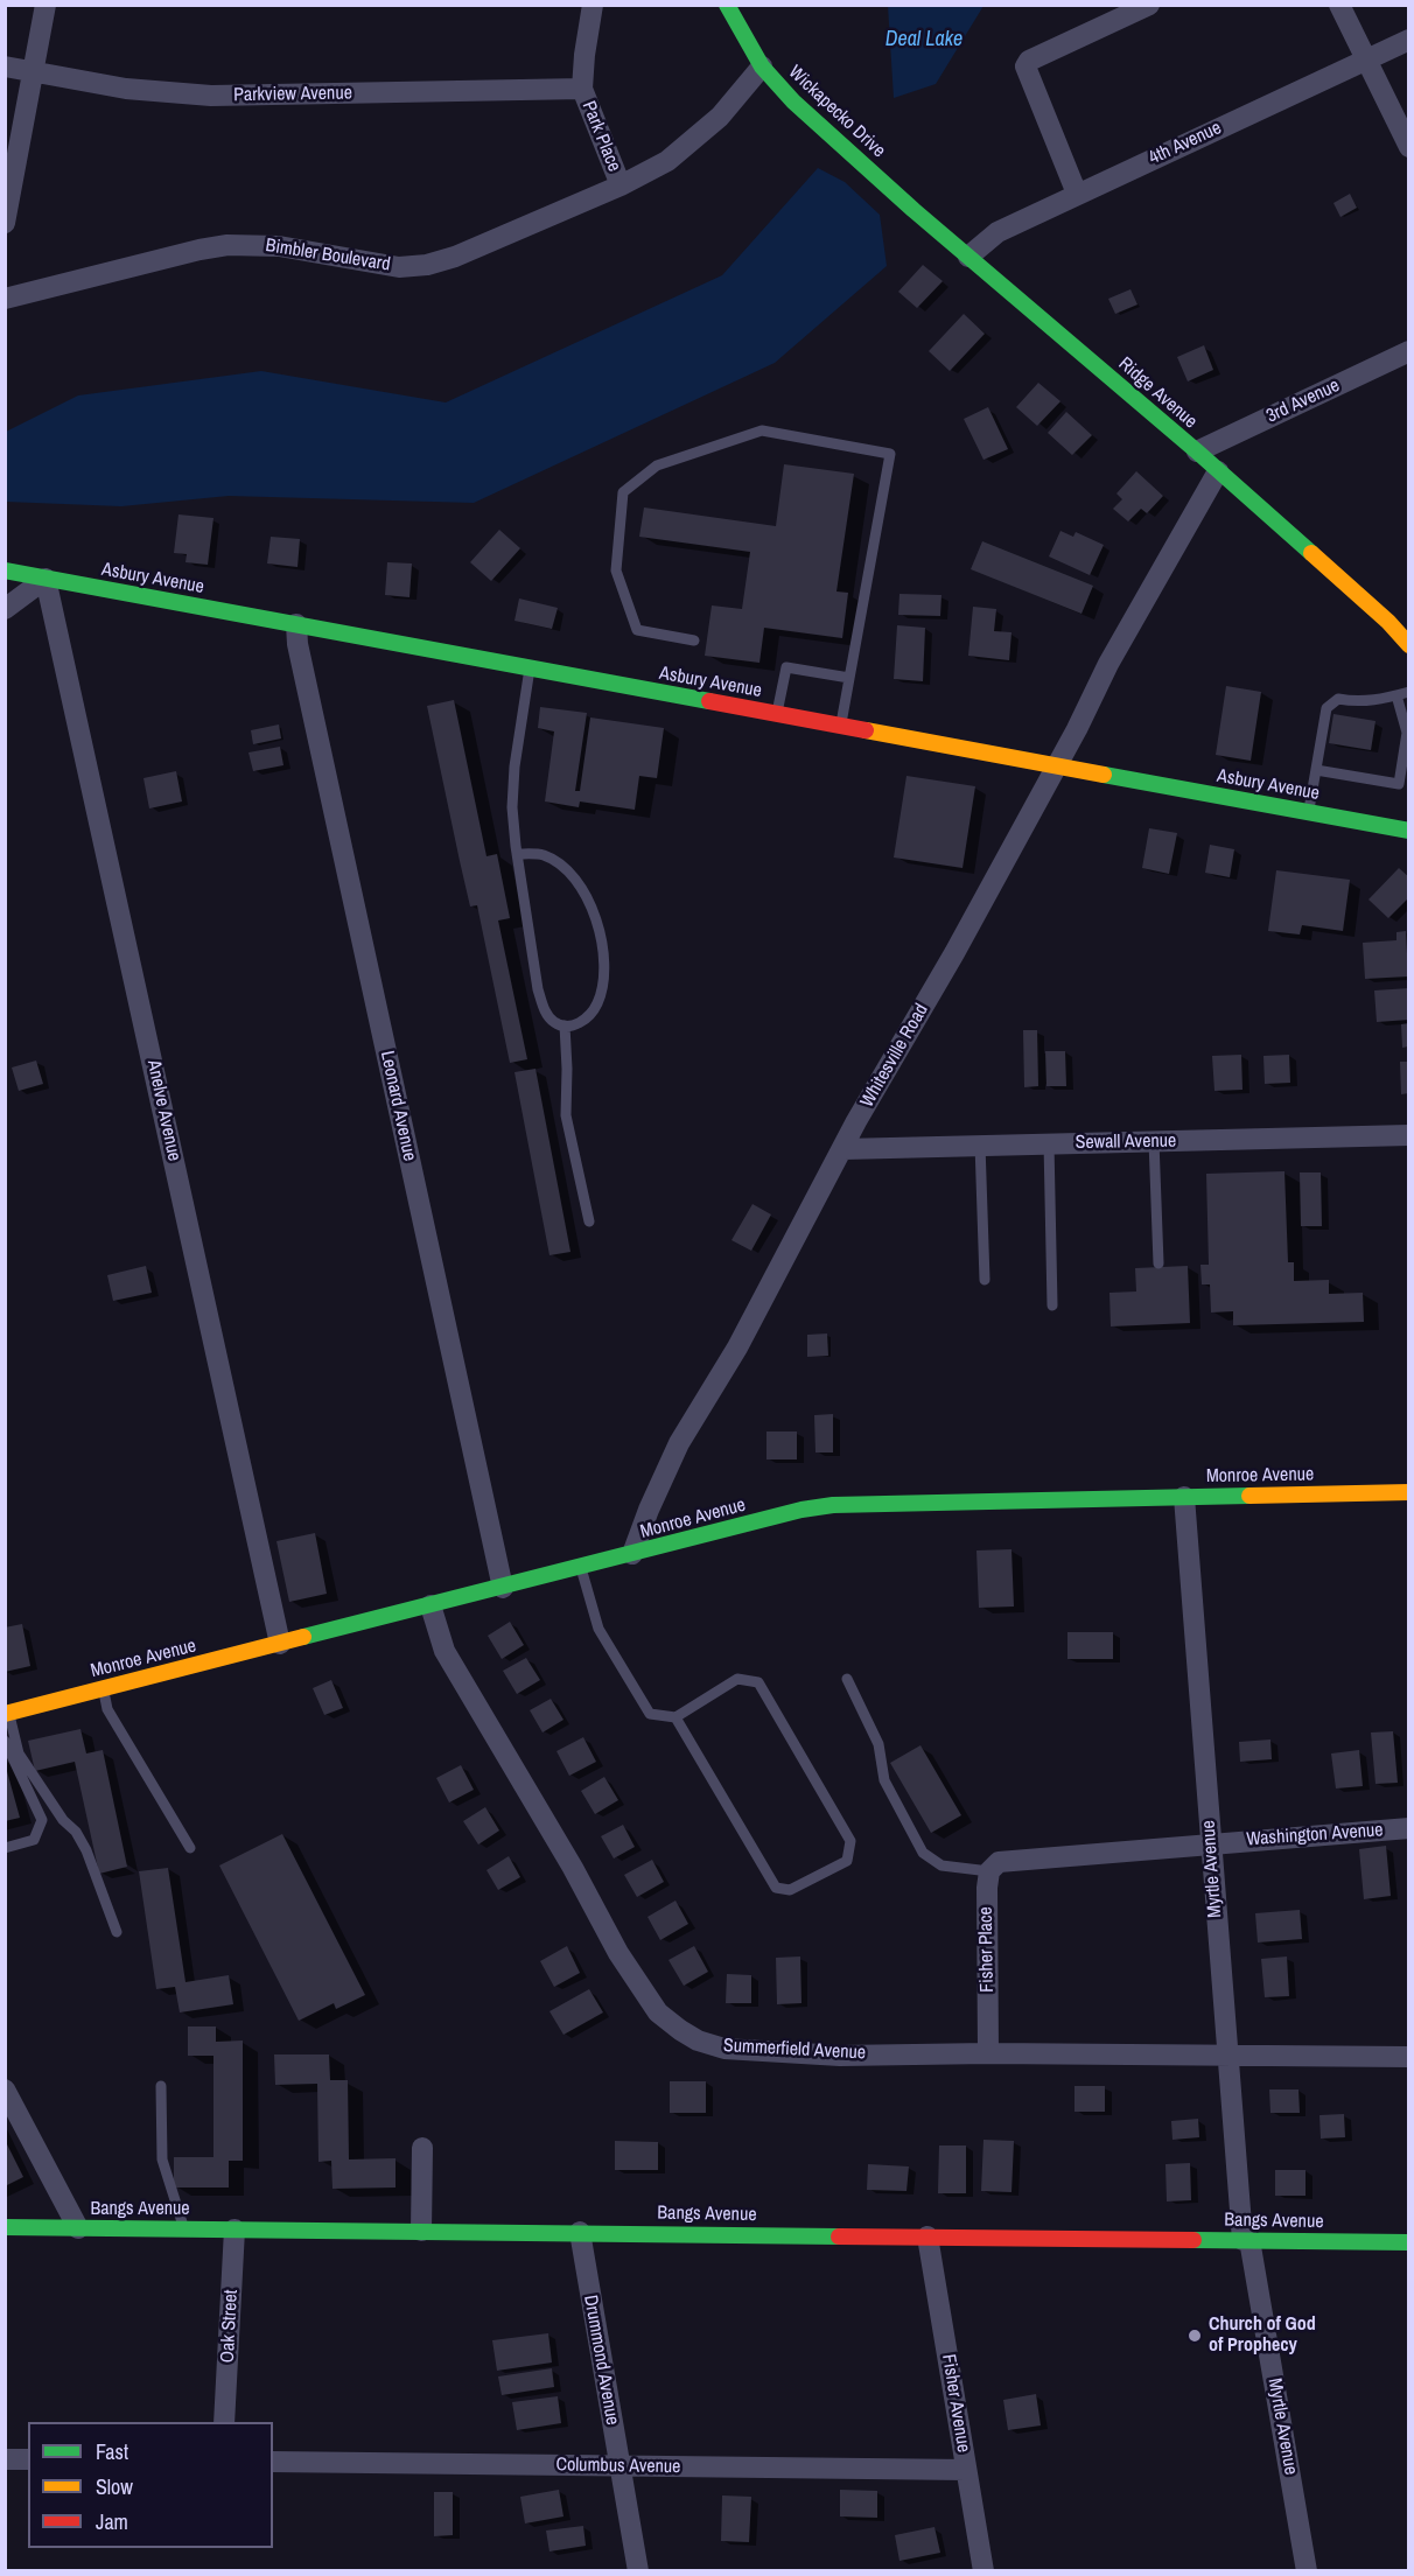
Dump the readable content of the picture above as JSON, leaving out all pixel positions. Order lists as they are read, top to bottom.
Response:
{
  "streets": {
    "street": [
      "Parkview Avenue",
      "Wickapecko Drive",
      "Park Place",
      "4th Avenue",
      "Bimbler Boulevard",
      "Ridge Avenue",
      "3rd Avenue",
      "Asbury Avenue",
      "Whitesville Road",
      "Leonard Avenue",
      "Anelve Avenue",
      "Sewall Avenue",
      "Monroe Avenue",
      "Washington Avenue",
      "Myrtle Avenue",
      "Fisher Place",
      "Summerfield Avenue",
      "Bangs Avenue",
      "Oak Street",
      "Drummond Avenue",
      "Fisher Avenue",
      "Columbus Avenue"
    ]
  },
  "crossings": [
    ["Parkview Avenue", "Park Place"],
    ["Wickapecko Drive", "Bimbler Boulevard"],
    ["Wickapecko Drive", "Ridge Avenue"],
    ["Park Place", "Bimbler Boulevard"],
    ["4th Avenue", "Ridge Avenue"],
    ["Ridge Avenue", "3rd Avenue"],
    ["Ridge Avenue", "Whitesville Road"],
    ["Asbury Avenue", "Whitesville Road"],
    ["Asbury Avenue", "Leonard Avenue"],
    ["Asbury Avenue", "Anelve Avenue"],
    ["Whitesville Road", "Sewall Avenue"],
    ["Whitesville Road", "Monroe Avenue"],
    ["Leonard Avenue", "Monroe Avenue"],
    ["Anelve Avenue", "Monroe Avenue"],
    ["Monroe Avenue", "Myrtle Avenue"],
    ["Monroe Avenue", "Summerfield Avenue"],
    ["Washington Avenue", "Myrtle Avenue"],
    ["Washington Avenue", "Fisher Place"],
    ["Myrtle Avenue", "Summerfield Avenue"],
    ["Myrtle Avenue", "Bangs Avenue"],
    ["Fisher Place", "Summerfield Avenue"],
    ["Bangs Avenue", "Oak Street"],
    ["Bangs Avenue", "Drummond Avenue"],
    ["Bangs Avenue", "Fisher Avenue"],
    ["Drummond Avenue", "Columbus Avenue"],
    ["Fisher Avenue", "Columbus Avenue"]
  ],
  "water": ["Deal Lake"],
  "places": ["Church of God of Prophecy"],
  "legend": ["Fast", "Slow", "Jam"]
}
